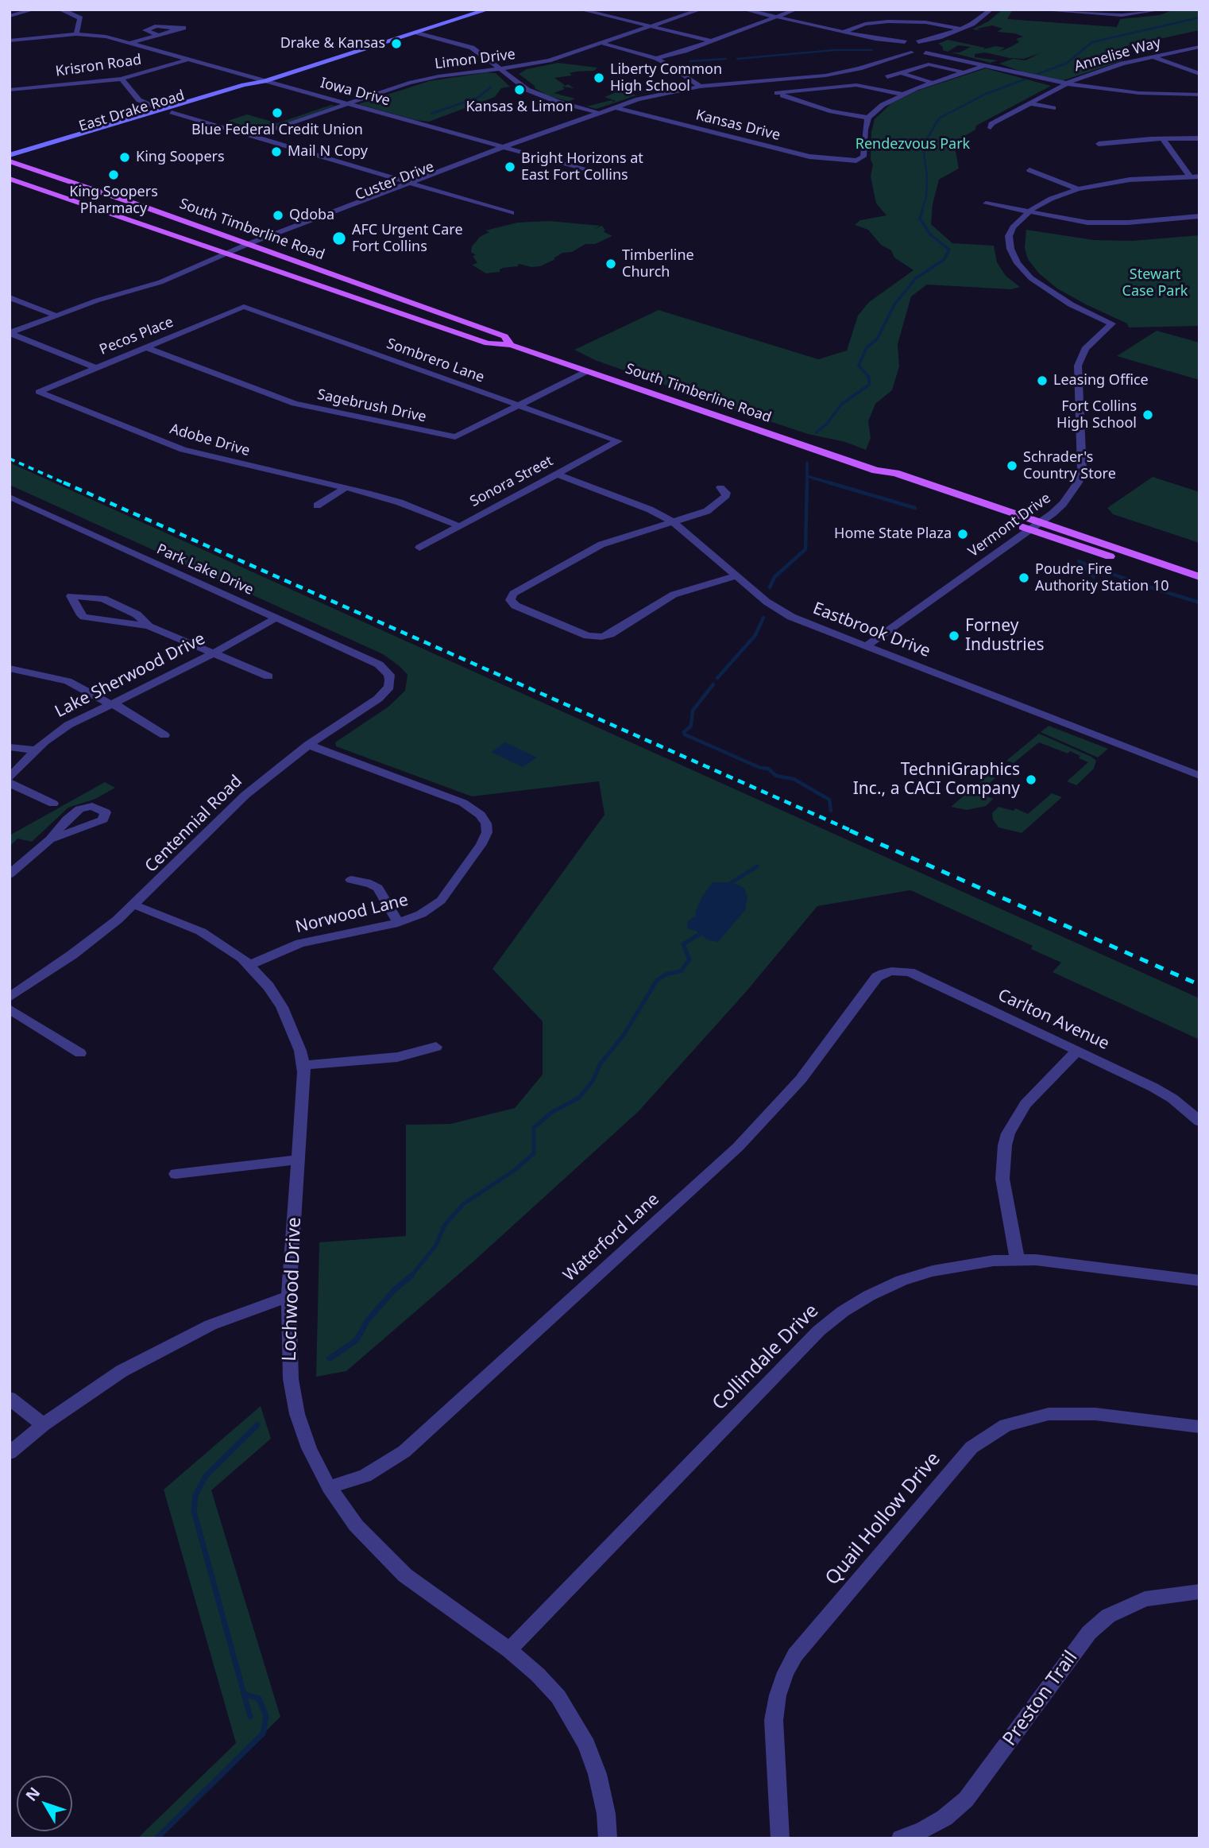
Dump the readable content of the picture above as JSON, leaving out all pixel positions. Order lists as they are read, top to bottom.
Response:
{
  "streets": {
    "main road": ["East Drake Road", "South Timberline Road"],
    "street": [
      "Annelise Way",
      "Limon Drive",
      "Krisron Road",
      "Iowa Drive",
      "Kansas Drive",
      "Custer Drive",
      "Pecos Place",
      "Sombrero Lane",
      "Sagebrush Drive",
      "Adobe Drive",
      "Sonora Street",
      "Vermont Drive",
      "Park Lake Drive",
      "Eastbrook Drive",
      "Lake Sherwood Drive",
      "Centennial Road",
      "Norwood Lane",
      "Carlton Avenue",
      "Waterford Lane",
      "Lochwood Drive",
      "Collindale Drive",
      "Quail Hollow Drive",
      "Preston Trail"
    ]
  },
  "crossings": [
    ["Limon Drive", "Iowa Drive"],
    ["Krisron Road", "Iowa Drive"],
    ["Iowa Drive", "East Drake Road"],
    ["Iowa Drive", "Custer Drive"],
    ["East Drake Road", "South Timberline Road"],
    ["Kansas Drive", "Custer Drive"],
    ["Custer Drive", "South Timberline Road"],
    ["South Timberline Road", "Sagebrush Drive"],
    ["South Timberline Road", "Vermont Drive"],
    ["Pecos Place", "Sombrero Lane"],
    ["Pecos Place", "Sagebrush Drive"],
    ["Pecos Place", "Adobe Drive"],
    ["Sombrero Lane", "Sagebrush Drive"],
    ["Sombrero Lane", "Sonora Street"],
    ["Adobe Drive", "Sonora Street"],
    ["Sonora Street", "Eastbrook Drive"],
    ["Vermont Drive", "Eastbrook Drive"],
    ["Park Lake Drive", "Lake Sherwood Drive"],
    ["Park Lake Drive", "Centennial Road"],
    ["Centennial Road", "Norwood Lane"],
    ["Centennial Road", "Lochwood Drive"],
    ["Norwood Lane", "Lochwood Drive"],
    ["Carlton Avenue", "Waterford Lane"],
    ["Waterford Lane", "Lochwood Drive"],
    ["Lochwood Drive", "Collindale Drive"]
  ],
  "parks": ["Rendezvous Park", "Stewart Case Park"],
  "places": [
    "Drake & Kansas",
    "Liberty Common High School",
    "Kansas & Limon",
    "Blue Federal Credit Union",
    "Mail N Copy",
    "King Soopers",
    "Bright Horizons at East Fort Collins",
    "King Soopers Pharmacy",
    "Qdoba",
    "AFC Urgent Care Fort Collins",
    "Timberline Church",
    "Leasing Office",
    "Fort Collins High School",
    "Schrader's Country Store",
    "Home State Plaza",
    "Poudre Fire Authority Station 10",
    "Forney Industries",
    "TechniGraphics Inc., a CACI Company"
  ],
  "north": "top left"
}
